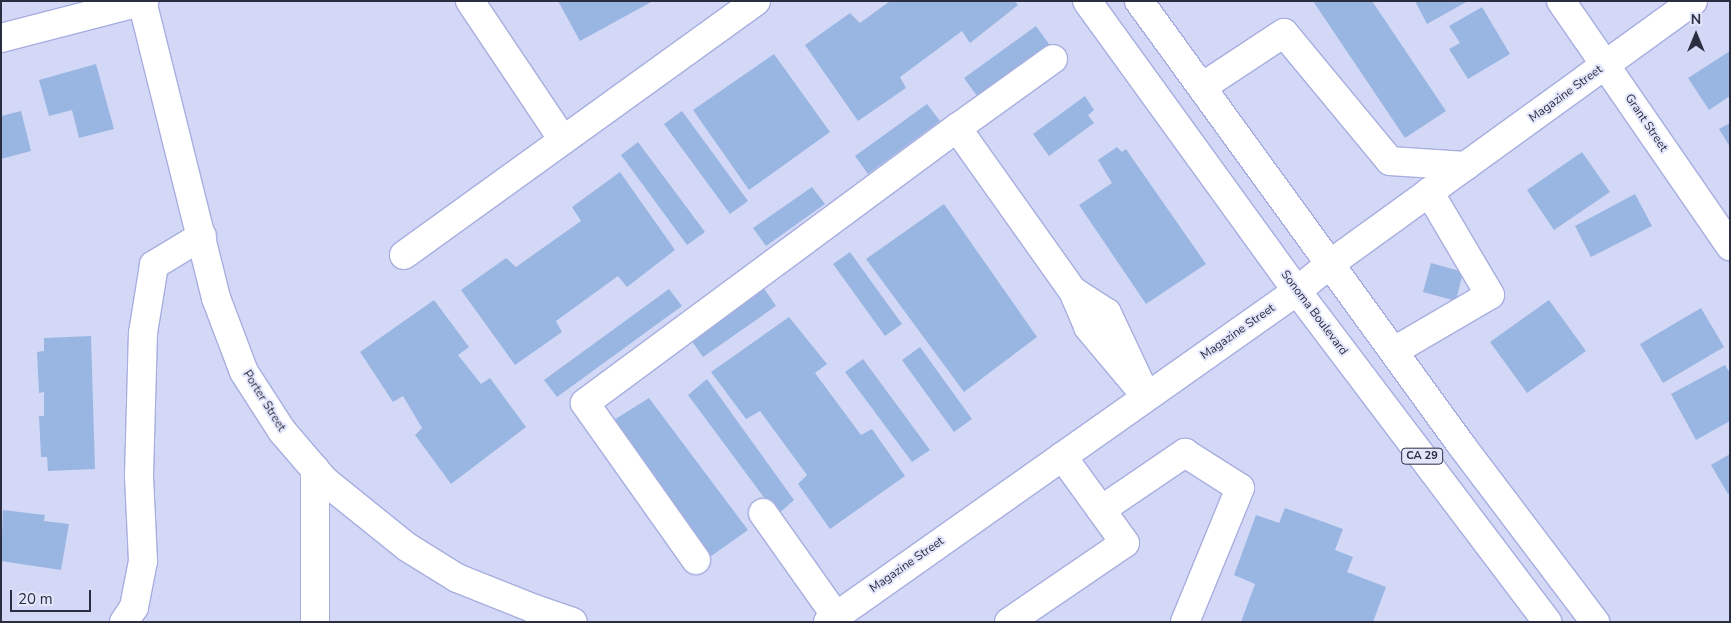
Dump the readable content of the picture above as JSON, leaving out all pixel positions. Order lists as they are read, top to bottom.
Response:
{
  "streets": {
    "street": [
      "Magazine Street",
      "Grant Street",
      "Sonoma Boulevard",
      "Porter Street",
      "CA 29"
    ]
  },
  "crossings": [
    ["Magazine Street", "Grant Street"],
    ["Magazine Street", "Sonoma Boulevard"],
    ["Magazine Street", "CA 29"]
  ],
  "scale_bar": "20 m",
  "north": "top"
}
